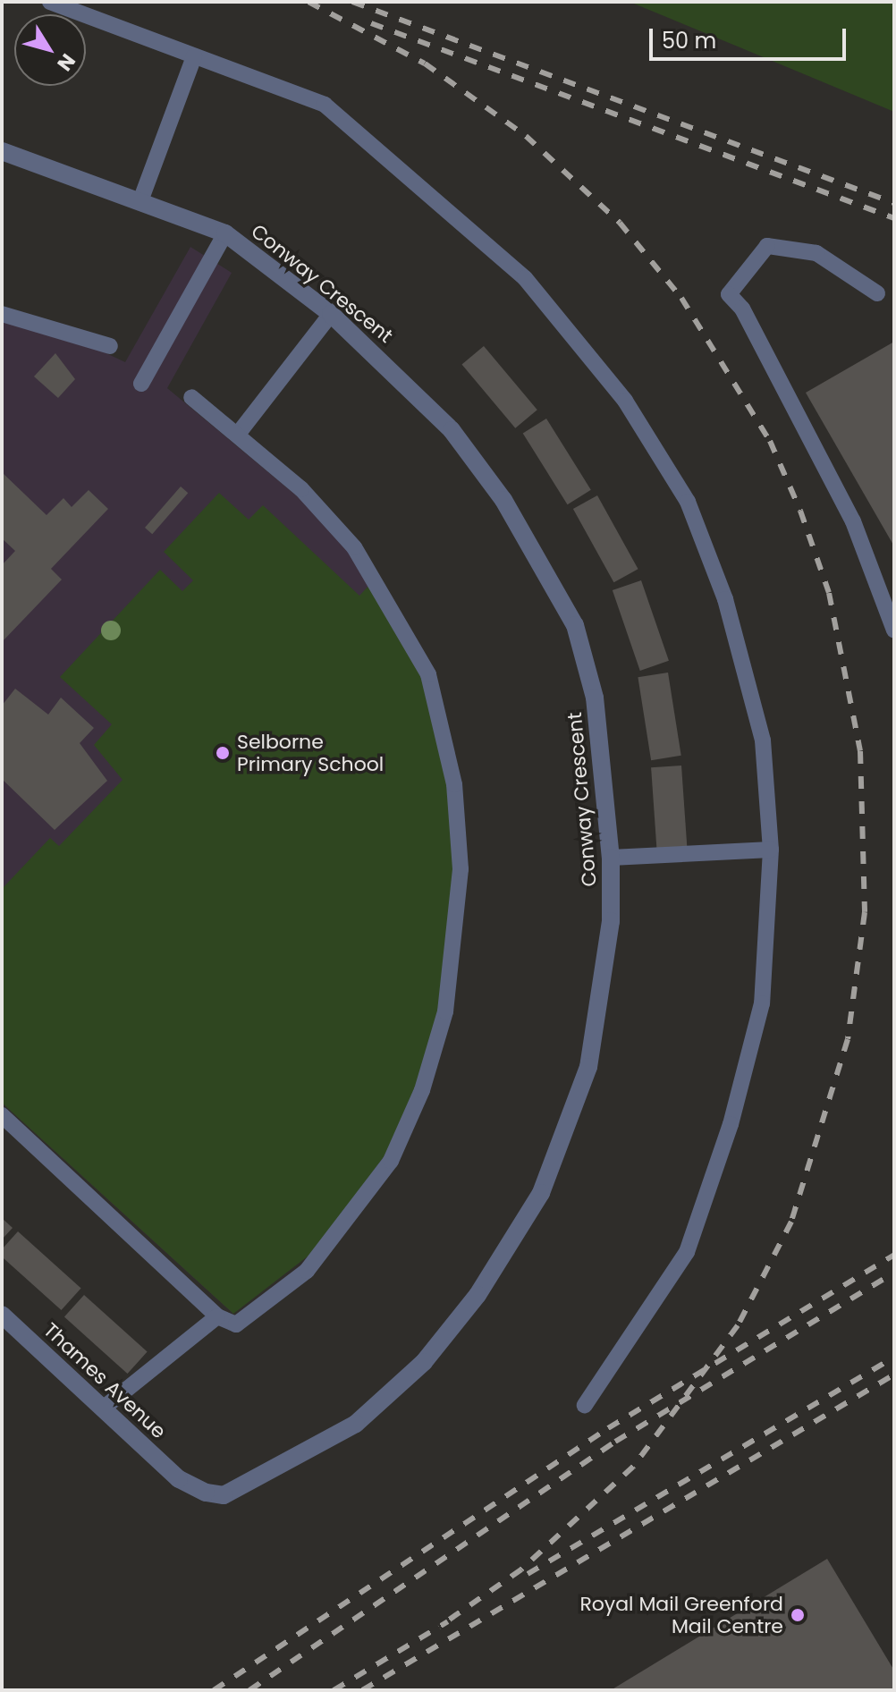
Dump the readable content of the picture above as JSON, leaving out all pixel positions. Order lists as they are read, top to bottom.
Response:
{
  "streets": {
    "street": ["Conway Crescent", "Thames Avenue"]
  },
  "crossings": [
    ["Conway Crescent", "Thames Avenue"]
  ],
  "places": ["Selborne Primary School", "Royal Mail Greenford Mail Centre"],
  "scale_bar": "50 m",
  "north": "bottom right"
}
